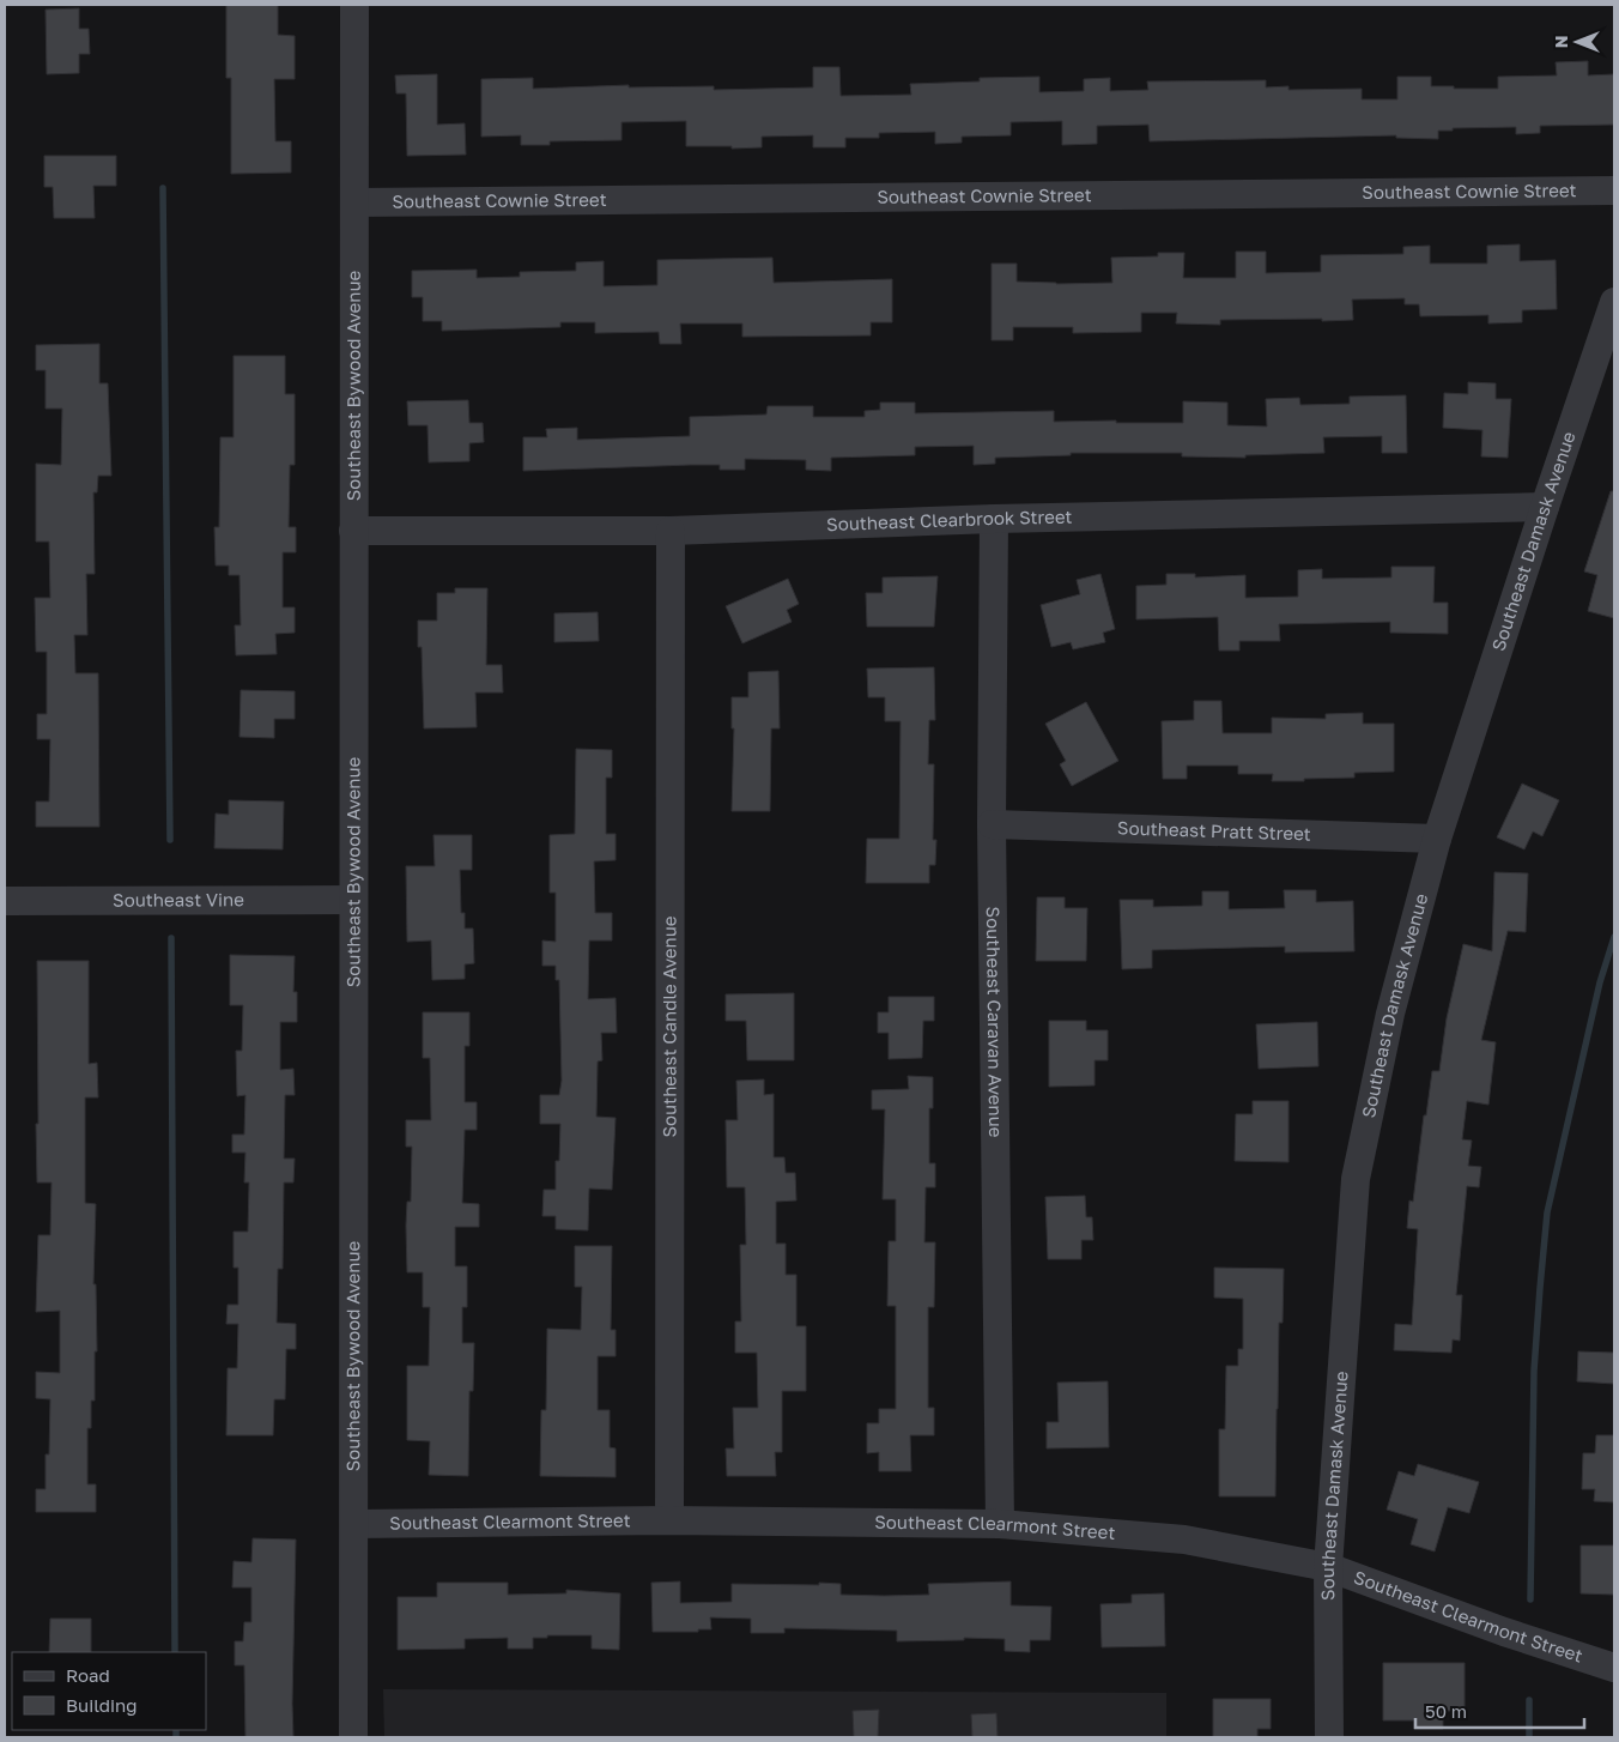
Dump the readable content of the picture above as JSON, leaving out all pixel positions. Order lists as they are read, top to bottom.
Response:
{
  "streets": {
    "street": [
      "Southeast Cownie Street",
      "Southeast Bywood Avenue",
      "Southeast Clearbrook Street",
      "Southeast Damask Avenue",
      "Southeast Pratt Street",
      "Southeast Vine",
      "Southeast Caravan Avenue",
      "Southeast Candle Avenue",
      "Southeast Clearmont Street"
    ]
  },
  "crossings": [
    ["Southeast Cownie Street", "Southeast Bywood Avenue"],
    ["Southeast Bywood Avenue", "Southeast Clearbrook Street"],
    ["Southeast Bywood Avenue", "Southeast Vine"],
    ["Southeast Bywood Avenue", "Southeast Clearmont Street"],
    ["Southeast Clearbrook Street", "Southeast Damask Avenue"],
    ["Southeast Clearbrook Street", "Southeast Caravan Avenue"],
    ["Southeast Clearbrook Street", "Southeast Candle Avenue"],
    ["Southeast Damask Avenue", "Southeast Pratt Street"],
    ["Southeast Damask Avenue", "Southeast Clearmont Street"],
    ["Southeast Pratt Street", "Southeast Caravan Avenue"],
    ["Southeast Caravan Avenue", "Southeast Clearmont Street"],
    ["Southeast Candle Avenue", "Southeast Clearmont Street"]
  ],
  "legend": ["Road", "Building"],
  "scale_bar": "50 m",
  "north": "left"
}
